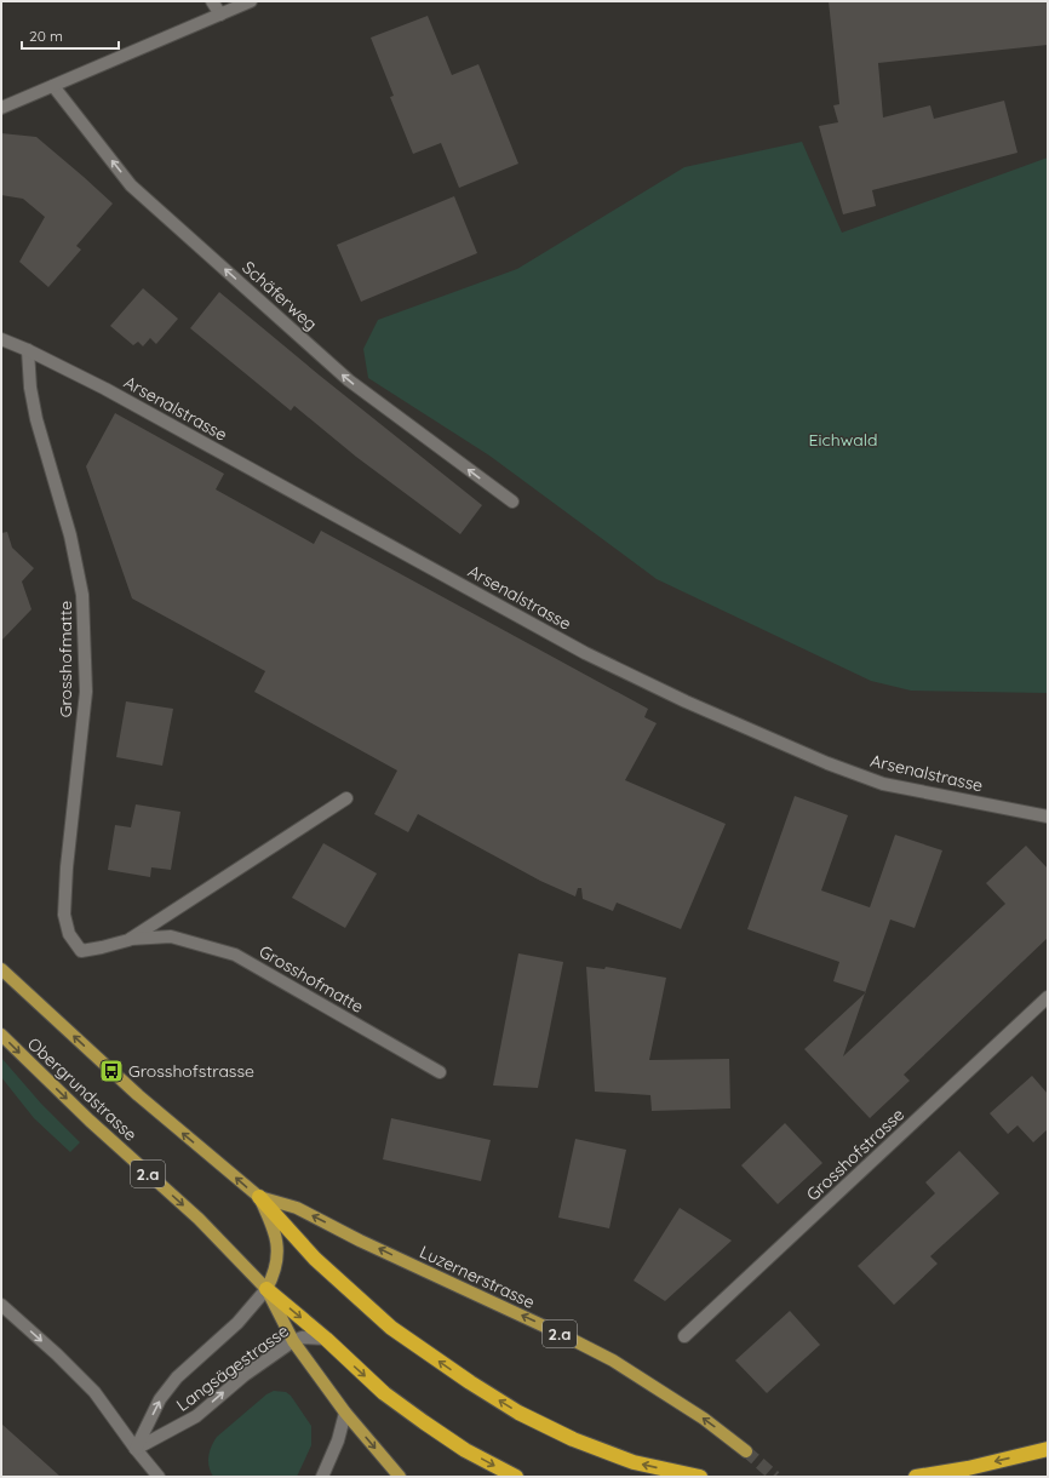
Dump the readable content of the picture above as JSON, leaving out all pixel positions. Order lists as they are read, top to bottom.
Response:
{
  "streets": {
    "main road": ["Obergrundstrasse", "2.a", "Luzernerstrasse"],
    "street": [
      "Schäferweg",
      "Arsenalstrasse",
      "Grosshofmatte",
      "Grosshofstrasse",
      "Langsägestrasse"
    ]
  },
  "crossings": [
    ["Arsenalstrasse", "Grosshofmatte"],
    ["Obergrundstrasse", "2.a"],
    ["Obergrundstrasse", "Luzernerstrasse"],
    ["Obergrundstrasse", "Langsägestrasse"],
    ["2.a", "Langsägestrasse"]
  ],
  "one_way": ["Schäferweg", "Luzernerstrasse", "Langsägestrasse"],
  "parks": ["Eichwald"],
  "places": {
    "bus stop": ["Grosshofstrasse"]
  },
  "scale_bar": "20 m"
}
